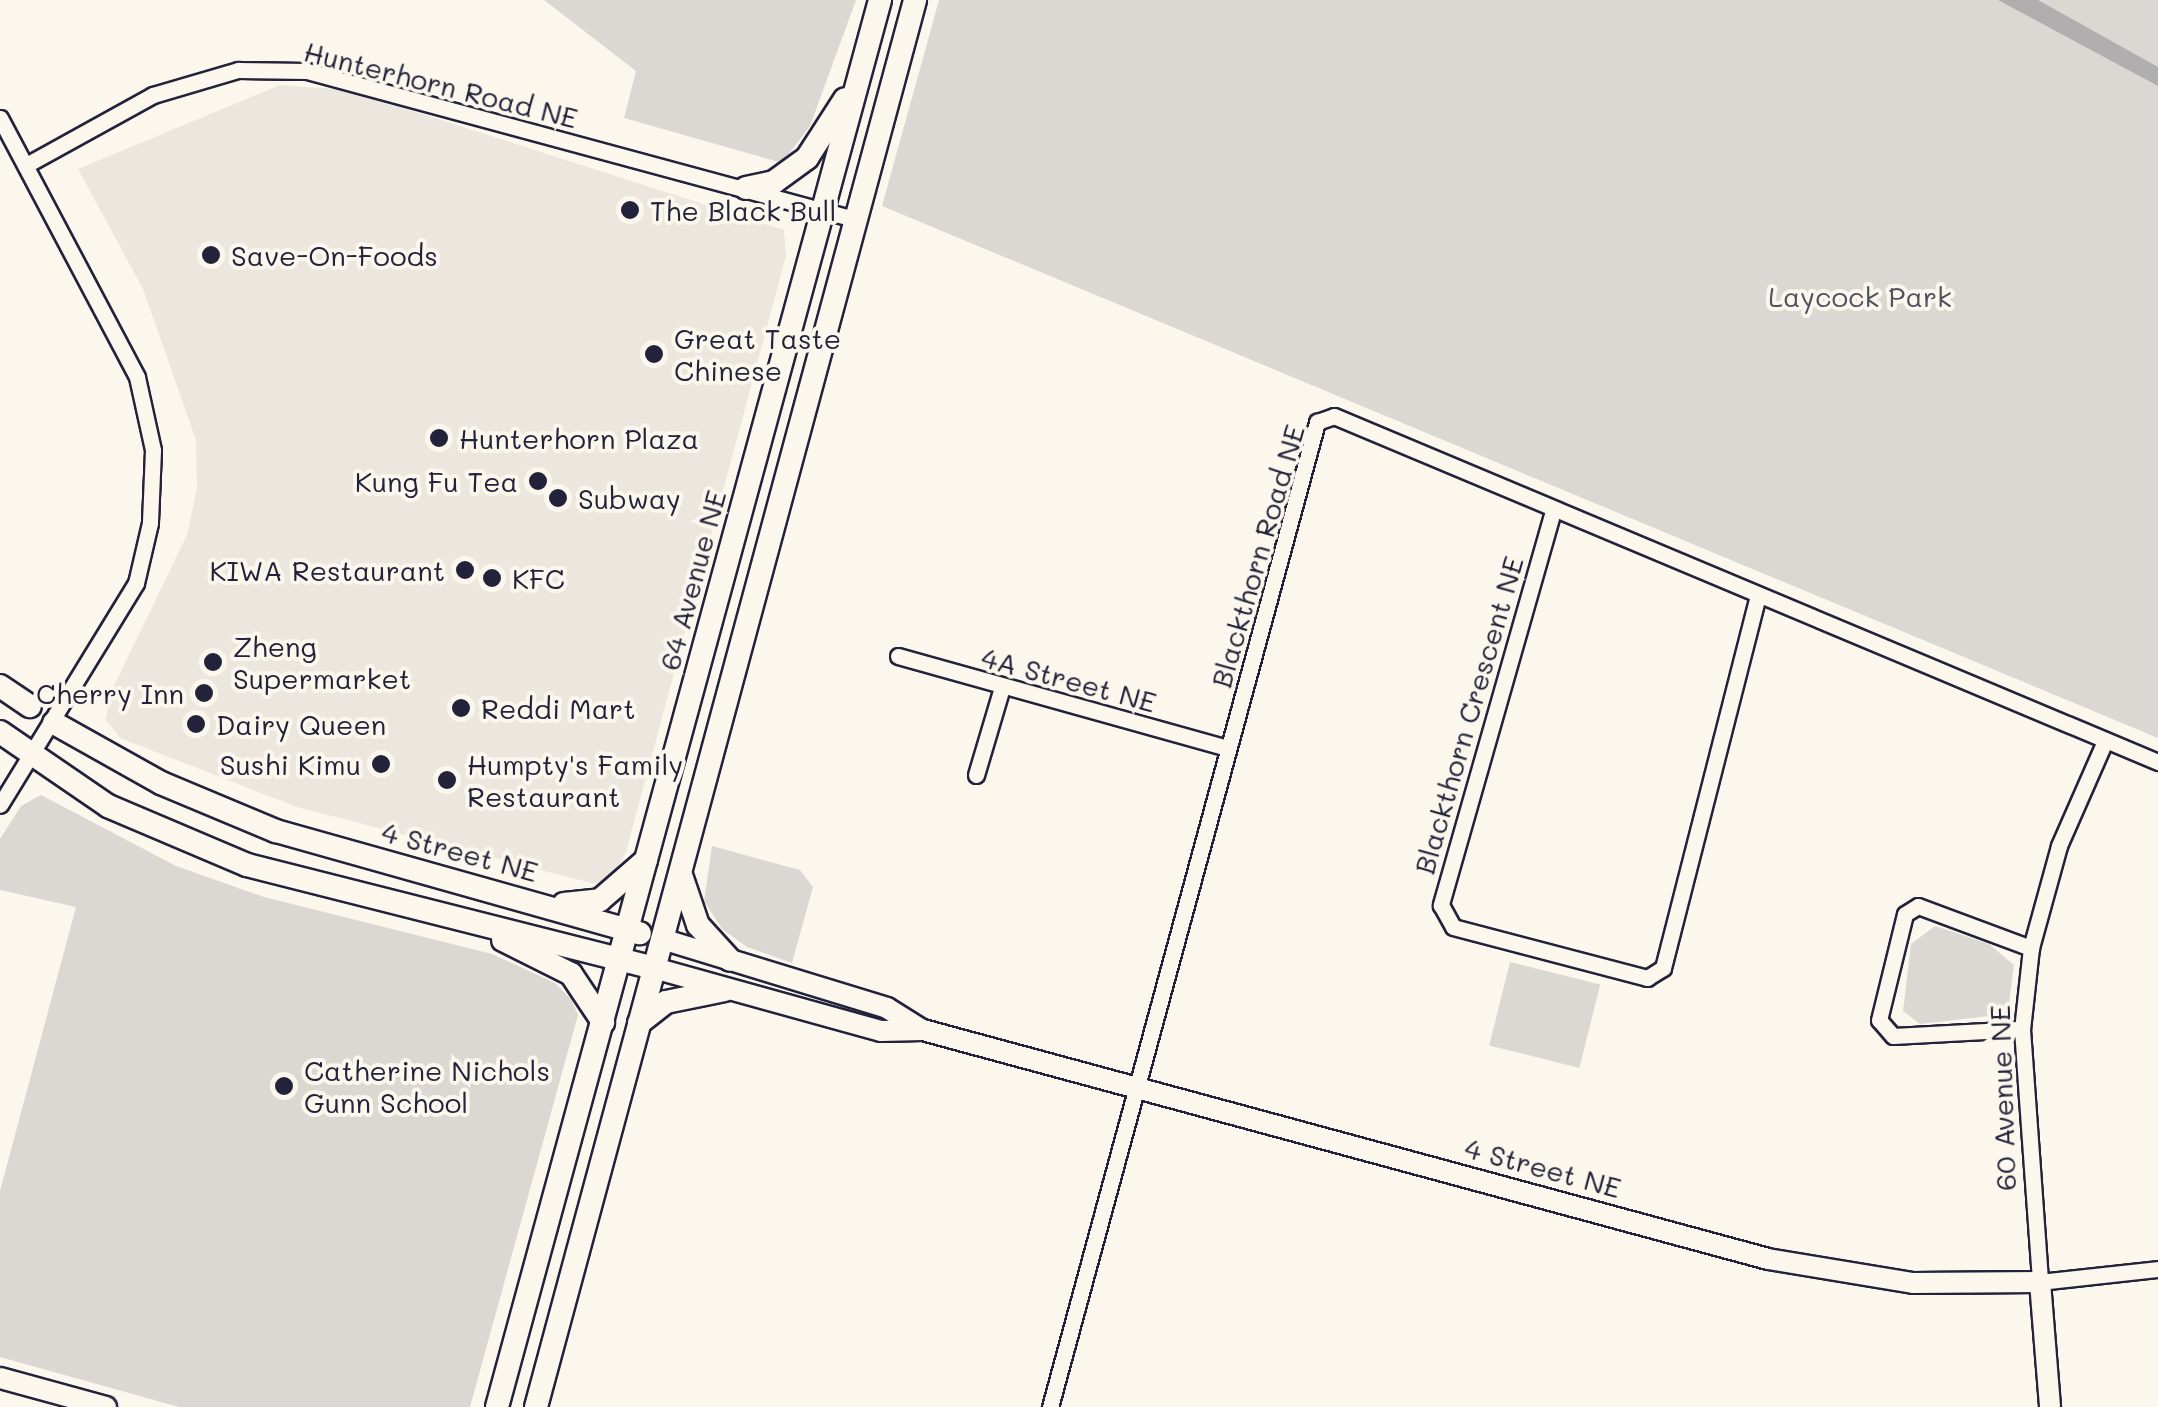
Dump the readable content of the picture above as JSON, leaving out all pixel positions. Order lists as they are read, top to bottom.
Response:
{
  "streets": {
    "main road": ["64 Avenue NE", "4 Street NE"],
    "street": [
      "Hunterhorn Road NE",
      "Blackthorn Road NE",
      "4A Street NE",
      "Blackthorn Crescent NE",
      "60 Avenue NE"
    ]
  },
  "crossings": [
    ["Hunterhorn Road NE", "64 Avenue NE"],
    ["Blackthorn Road NE", "4A Street NE"],
    ["Blackthorn Road NE", "Blackthorn Crescent NE"],
    ["Blackthorn Road NE", "4 Street NE"],
    ["Blackthorn Road NE", "60 Avenue NE"],
    ["64 Avenue NE", "4 Street NE"],
    ["4 Street NE", "60 Avenue NE"]
  ],
  "parks": ["Laycock Park"],
  "places": [
    "The Black Bull",
    "Save-On-Foods",
    "Great Taste Chinese",
    "Hunterhorn Plaza",
    "Kung Fu Tea",
    "Subway",
    "KIWA Restaurant",
    "KFC",
    "Zheng Supermarket",
    "Cherry Inn",
    "Reddi Mart",
    "Dairy Queen",
    "Sushi Kimu",
    "Humpty's Family Restaurant",
    "Catherine Nichols Gunn School"
  ]
}
